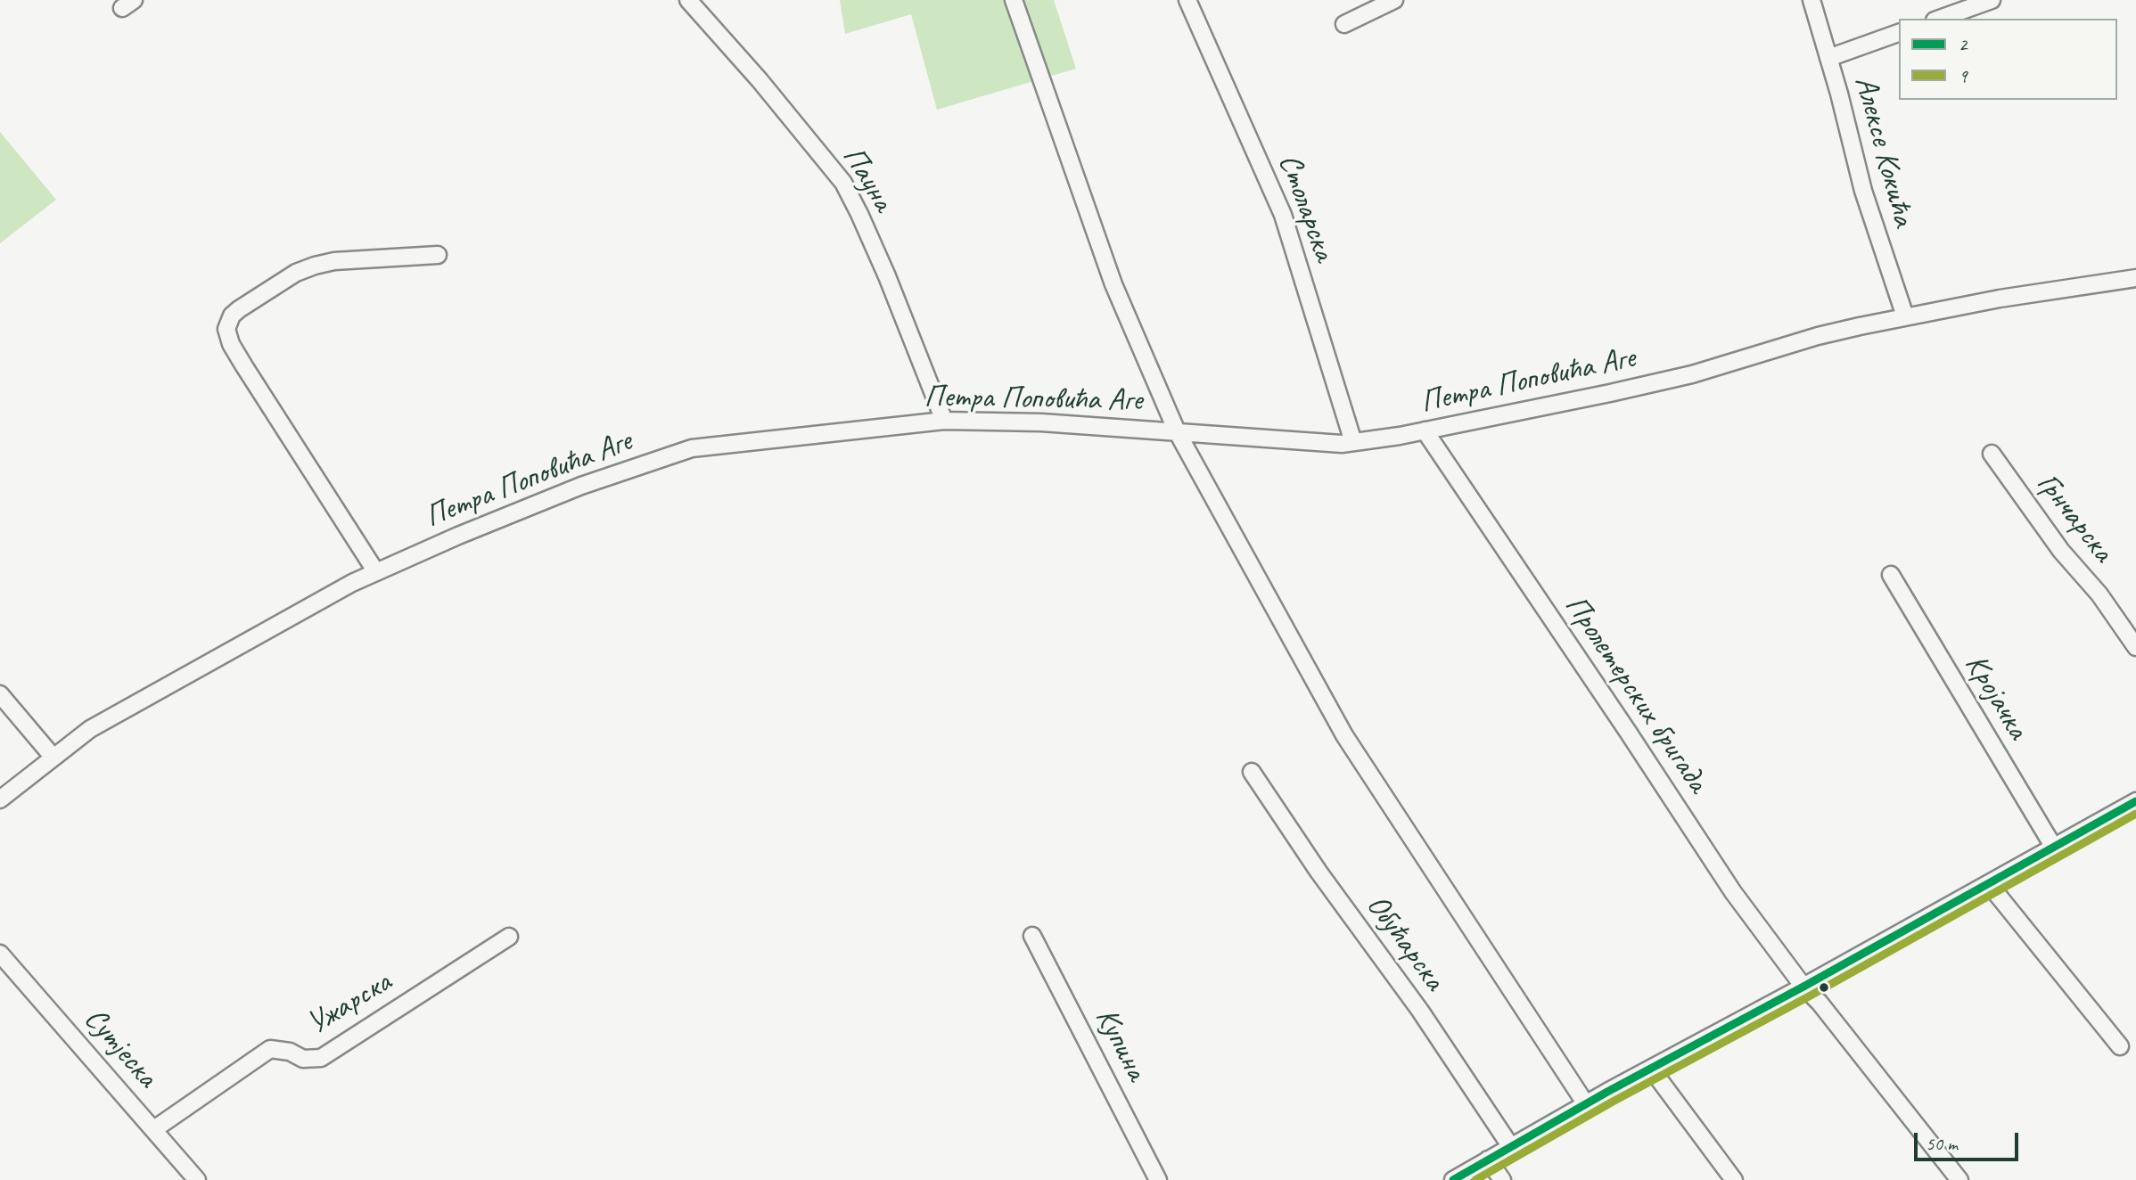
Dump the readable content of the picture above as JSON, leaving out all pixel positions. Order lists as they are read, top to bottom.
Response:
{
  "streets": {
    "street": [
      "Алексе Кокића",
      "Пауна",
      "Столарска",
      "Петра Поповића Аге",
      "Грнчарска",
      "Пролетерских бригада",
      "Кројачка",
      "Обућарска",
      "Ужарска",
      "Купина",
      "Сутјеска"
    ]
  },
  "crossings": [
    ["Алексе Кокића", "Петра Поповића Аге"],
    ["Пауна", "Петра Поповића Аге"],
    ["Столарска", "Петра Поповића Аге"],
    ["Петра Поповића Аге", "Пролетерских бригада"],
    ["Ужарска", "Сутјеска"]
  ],
  "lines": ["transit line 2", "transit line 9"],
  "legend": ["2", "9"],
  "scale_bar": "50 m"
}
